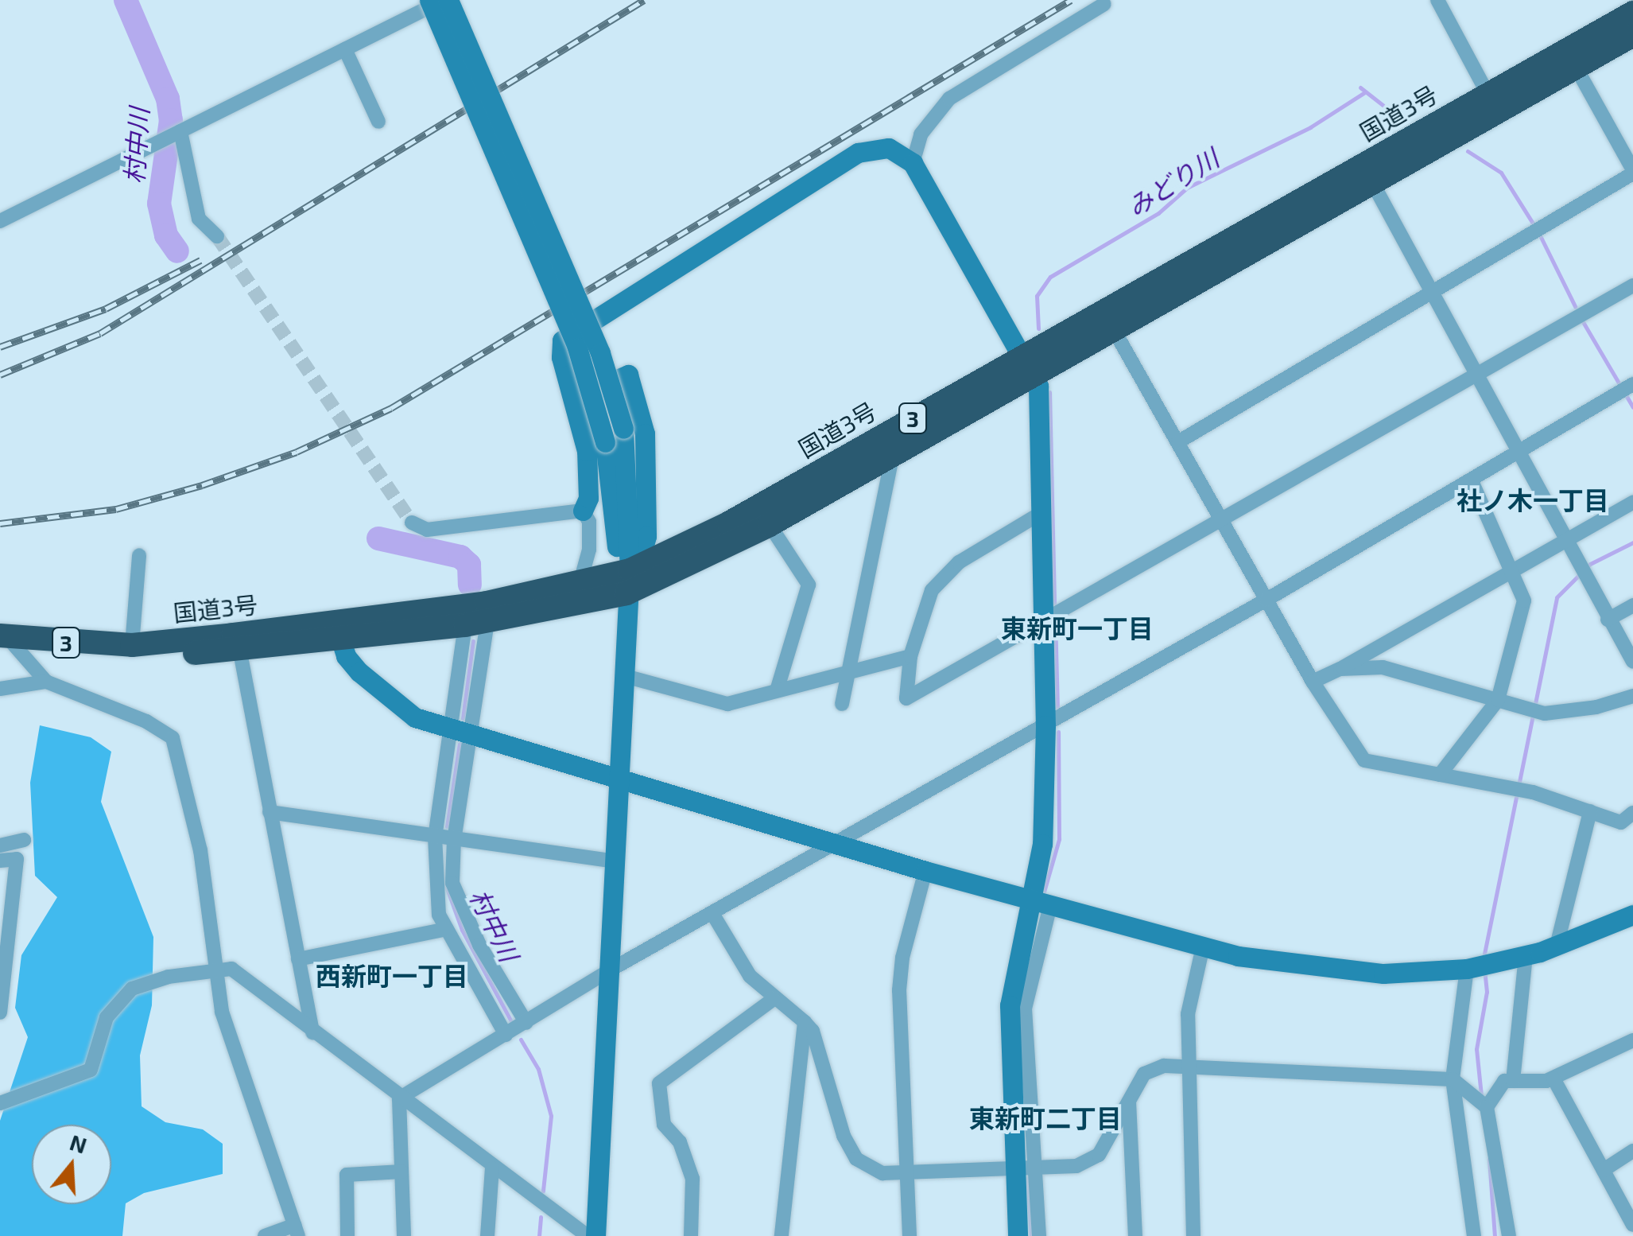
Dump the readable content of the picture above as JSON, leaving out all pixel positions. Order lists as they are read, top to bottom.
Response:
{
  "streets": {
    "highway": ["国道3号", "3"]
  },
  "districts": [
    "社ノ木一丁目",
    "東新町一丁目",
    "西新町一丁目",
    "東新町二丁目"
  ],
  "water": ["村中川", "みどり川"],
  "north": "top"
}
